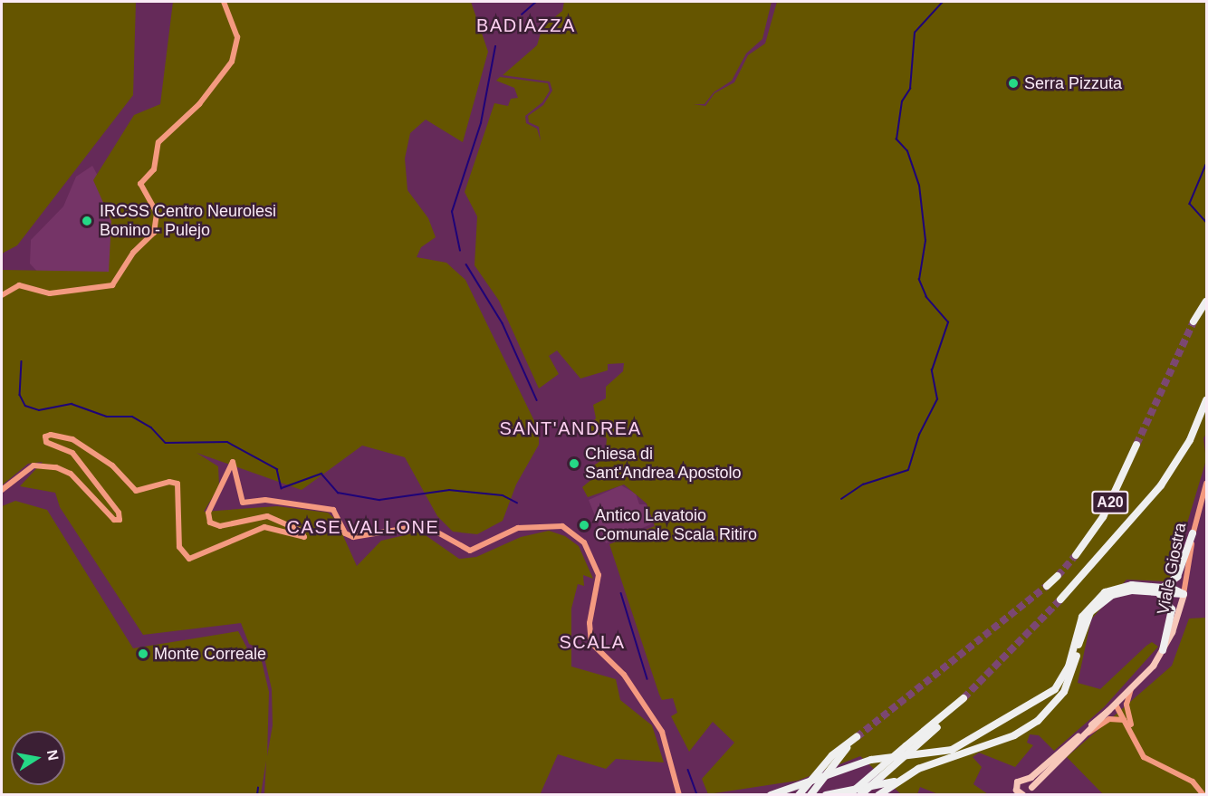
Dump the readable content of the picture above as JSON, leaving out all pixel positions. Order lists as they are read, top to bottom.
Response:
{
  "streets": {
    "highway": ["A20"],
    "main road": ["Viale Giostra"]
  },
  "districts": [
    "BADIAZZA",
    "SANT'ANDREA",
    "CASE VALLONE",
    "SCALA"
  ],
  "places": [
    "Serra Pizzuta",
    "IRCSS Centro Neurolesi Bonino - Pulejo",
    "Chiesa di Sant'Andrea Apostolo",
    "Antico Lavatoio Comunale Scala Ritiro",
    "Monte Correale"
  ],
  "north": "right"
}
